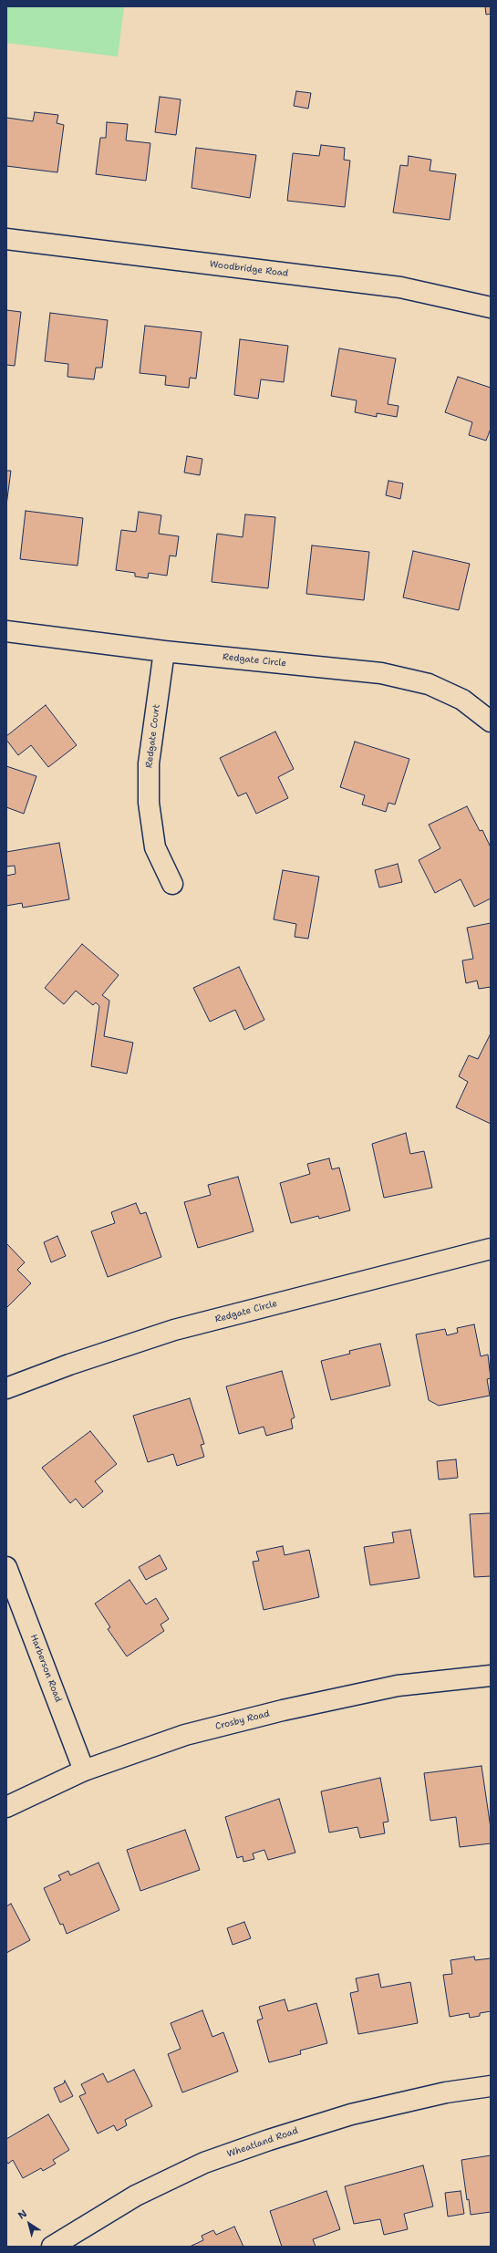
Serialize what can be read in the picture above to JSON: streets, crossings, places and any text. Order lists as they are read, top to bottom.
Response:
{
  "streets": {
    "street": [
      "Woodbridge Road",
      "Redgate Circle",
      "Redgate Court",
      "Harberson Road",
      "Crosby Road",
      "Wheatland Road"
    ]
  },
  "crossings": [
    ["Redgate Circle", "Redgate Court"],
    ["Harberson Road", "Crosby Road"]
  ],
  "north": "top left"
}
